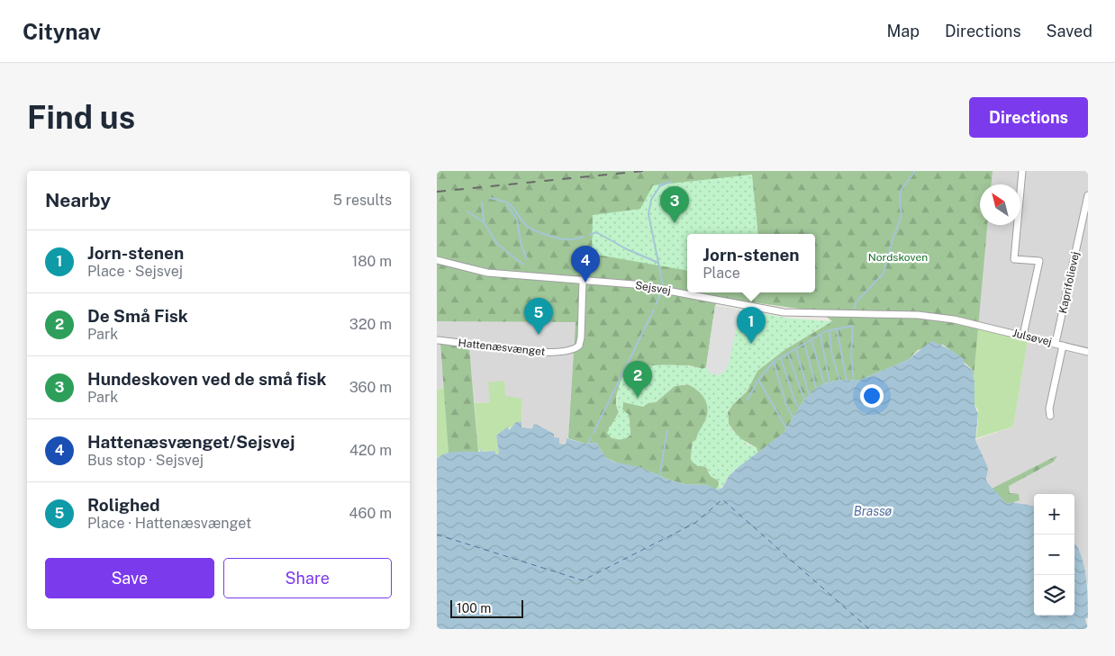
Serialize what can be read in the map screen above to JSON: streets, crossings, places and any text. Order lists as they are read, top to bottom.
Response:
{
  "streets": {
    "street": [
      "Kaprifolievej",
      "Sejsvej",
      "Julsøvej",
      "Hattenæsvænget"
    ]
  },
  "crossings": [
    ["Kaprifolievej", "Julsøvej"],
    ["Sejsvej", "Julsøvej"],
    ["Sejsvej", "Hattenæsvænget"]
  ],
  "water": ["Brassø"],
  "parks": ["Nordskoven"],
  "scale_bar": "100 m",
  "north": "top left",
  "page": {
    "header": "Citynav",
    "nav": ["Map", "Directions", "Saved"],
    "buttons": [
      "Directions",
      ["Save", "Share"]
    ],
    "title": "Find us",
    "heading": ["Nearby", "5 results"],
    "pins": [
      "3",
      "4",
      "5",
      "1",
      "2"
    ],
    "list": [
      {
        "mark": "1",
        "name": "Jorn-stenen",
        "note": "Place · Sejsvej",
        "value": "180 m"
      },
      {
        "mark": "2",
        "name": "De Små Fisk",
        "note": "Park",
        "value": "320 m"
      },
      {
        "mark": "3",
        "name": "Hundeskoven ved de små fisk",
        "note": "Park",
        "value": "360 m"
      },
      {
        "mark": "4",
        "name": "Hattenæsvænget/Sejsvej",
        "note": "Bus stop · Sejsvej",
        "value": "420 m"
      },
      {
        "mark": "5",
        "name": "Rolighed",
        "note": "Place · Hattenæsvænget",
        "value": "460 m"
      }
    ],
    "popup": ["Jorn-stenen", "Place"],
    "map_buttons": ["+", "−"],
    "scale": "100 m"
  }
}
